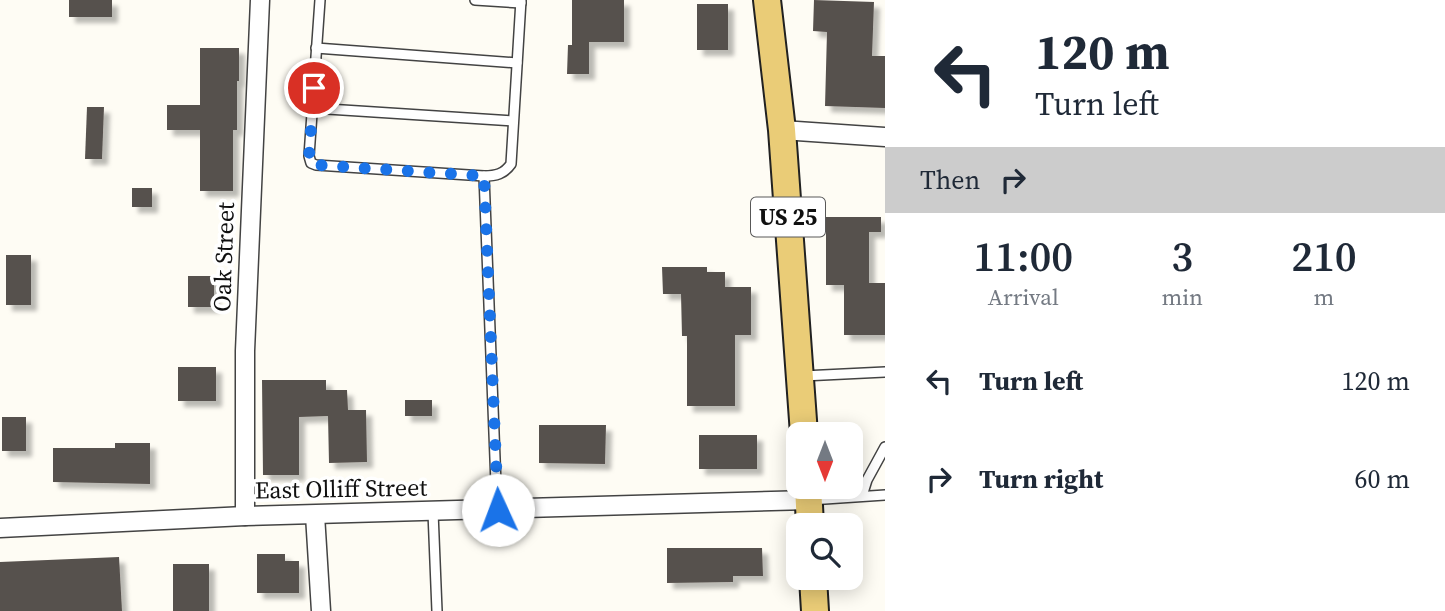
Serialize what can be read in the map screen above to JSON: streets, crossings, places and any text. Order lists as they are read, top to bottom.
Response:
{
  "streets": {
    "main road": ["US 25"],
    "street": ["Oak Street", "East Olliff Street"]
  },
  "crossings": [
    ["Oak Street", "East Olliff Street"]
  ],
  "north": "bottom",
  "page": {
    "turn": ["120 m", "Turn left"],
    "then": "Then",
    "eta": [
      "11:00",
      "Arrival",
      "3",
      "min",
      "210",
      "m"
    ],
    "list": [
      {
        "name": "Turn left",
        "value": "120 m"
      },
      {
        "name": "Turn right",
        "value": "60 m"
      }
    ]
  }
}
